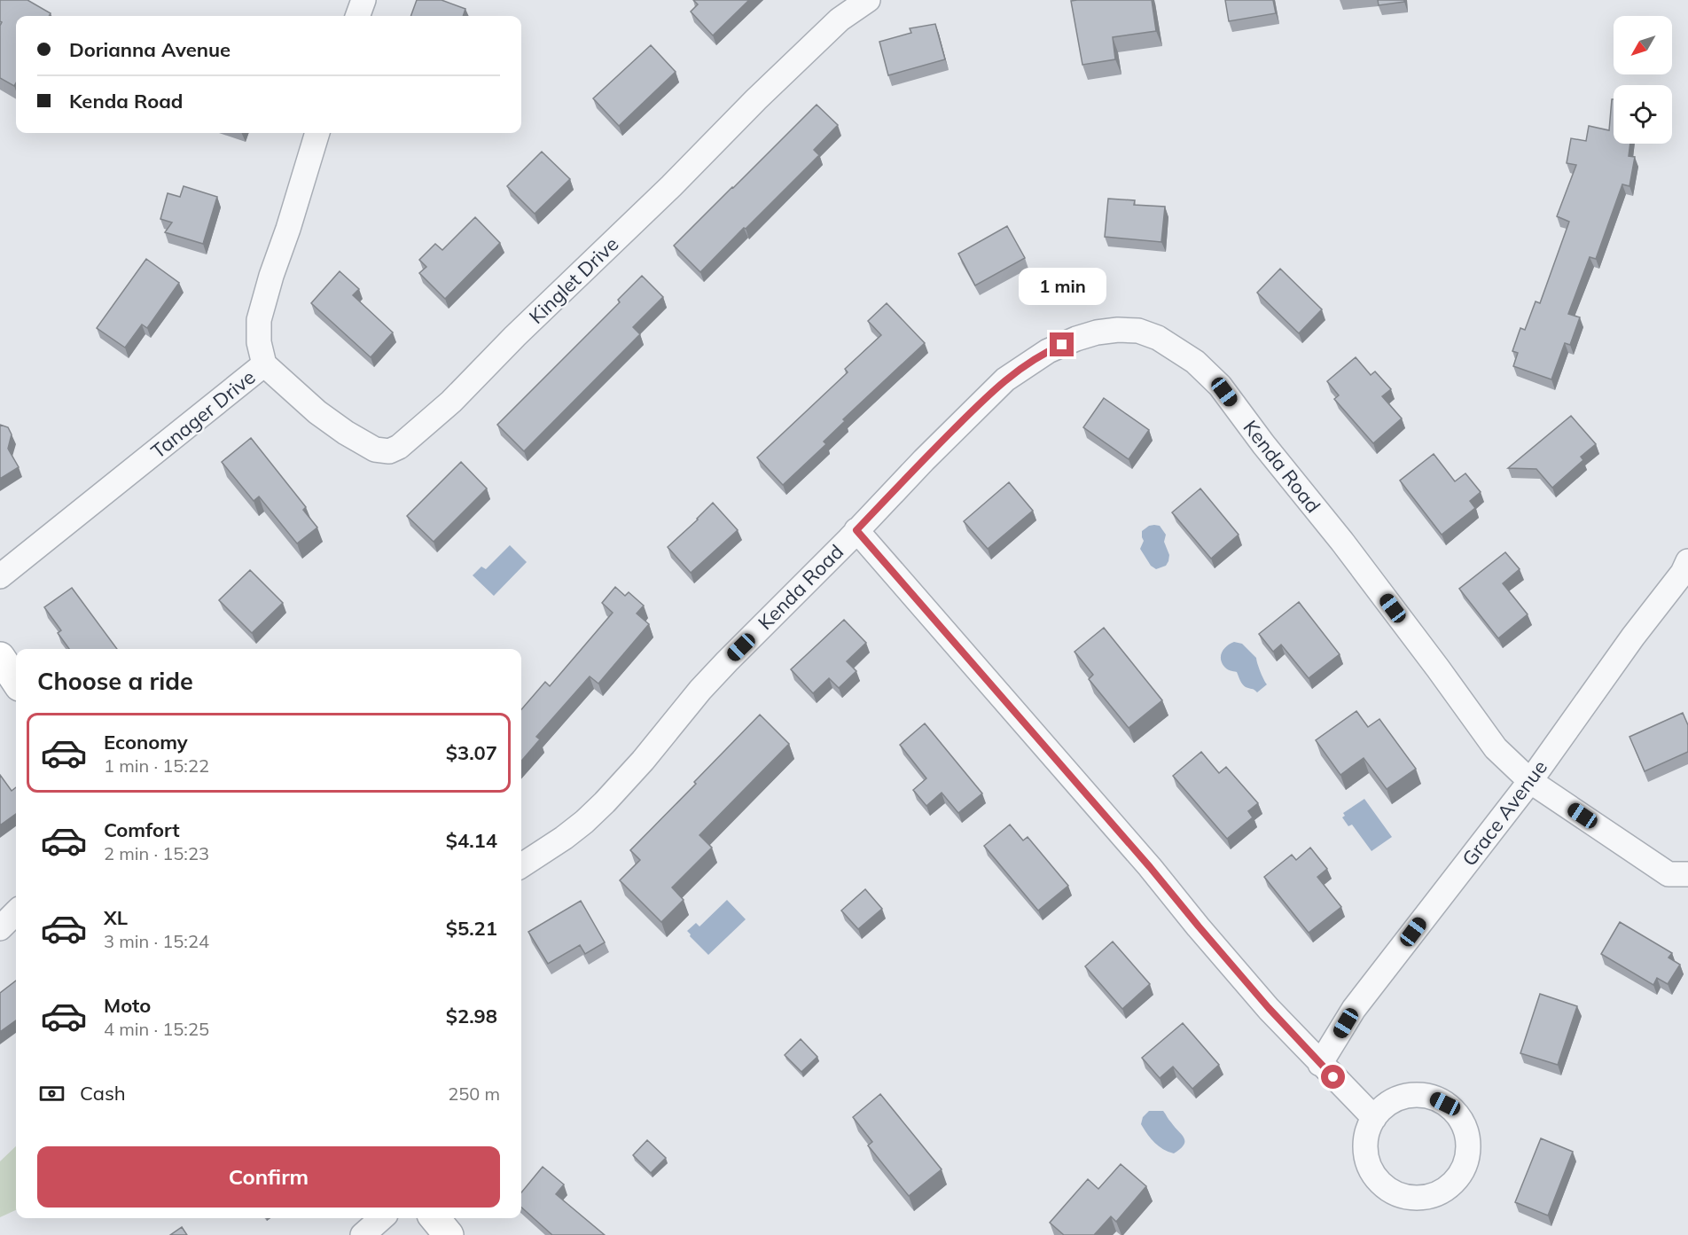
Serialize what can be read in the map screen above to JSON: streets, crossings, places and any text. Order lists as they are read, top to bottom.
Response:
{
  "streets": {
    "street": [
      "Kinglet Drive",
      "Tanager Drive",
      "Kenda Road",
      "Grace Avenue"
    ]
  },
  "crossings": [
    ["Kinglet Drive", "Tanager Drive"],
    ["Kenda Road", "Grace Avenue"]
  ],
  "north": "bottom left",
  "page": {
    "banner": ["Dorianna Avenue", "Kenda Road"],
    "bubble": "1 min",
    "heading": "Choose a ride",
    "list": [
      {
        "name": "Economy",
        "note": "1 min · 15:22",
        "value": "$3.07"
      },
      {
        "name": "Comfort",
        "note": "2 min · 15:23",
        "value": "$4.14"
      },
      {
        "name": "XL",
        "note": "3 min · 15:24",
        "value": "$5.21"
      },
      {
        "name": "Moto",
        "note": "4 min · 15:25",
        "value": "$2.98"
      }
    ],
    "pay": ["Cash", "250 m"],
    "buttons": "Confirm"
  }
}
